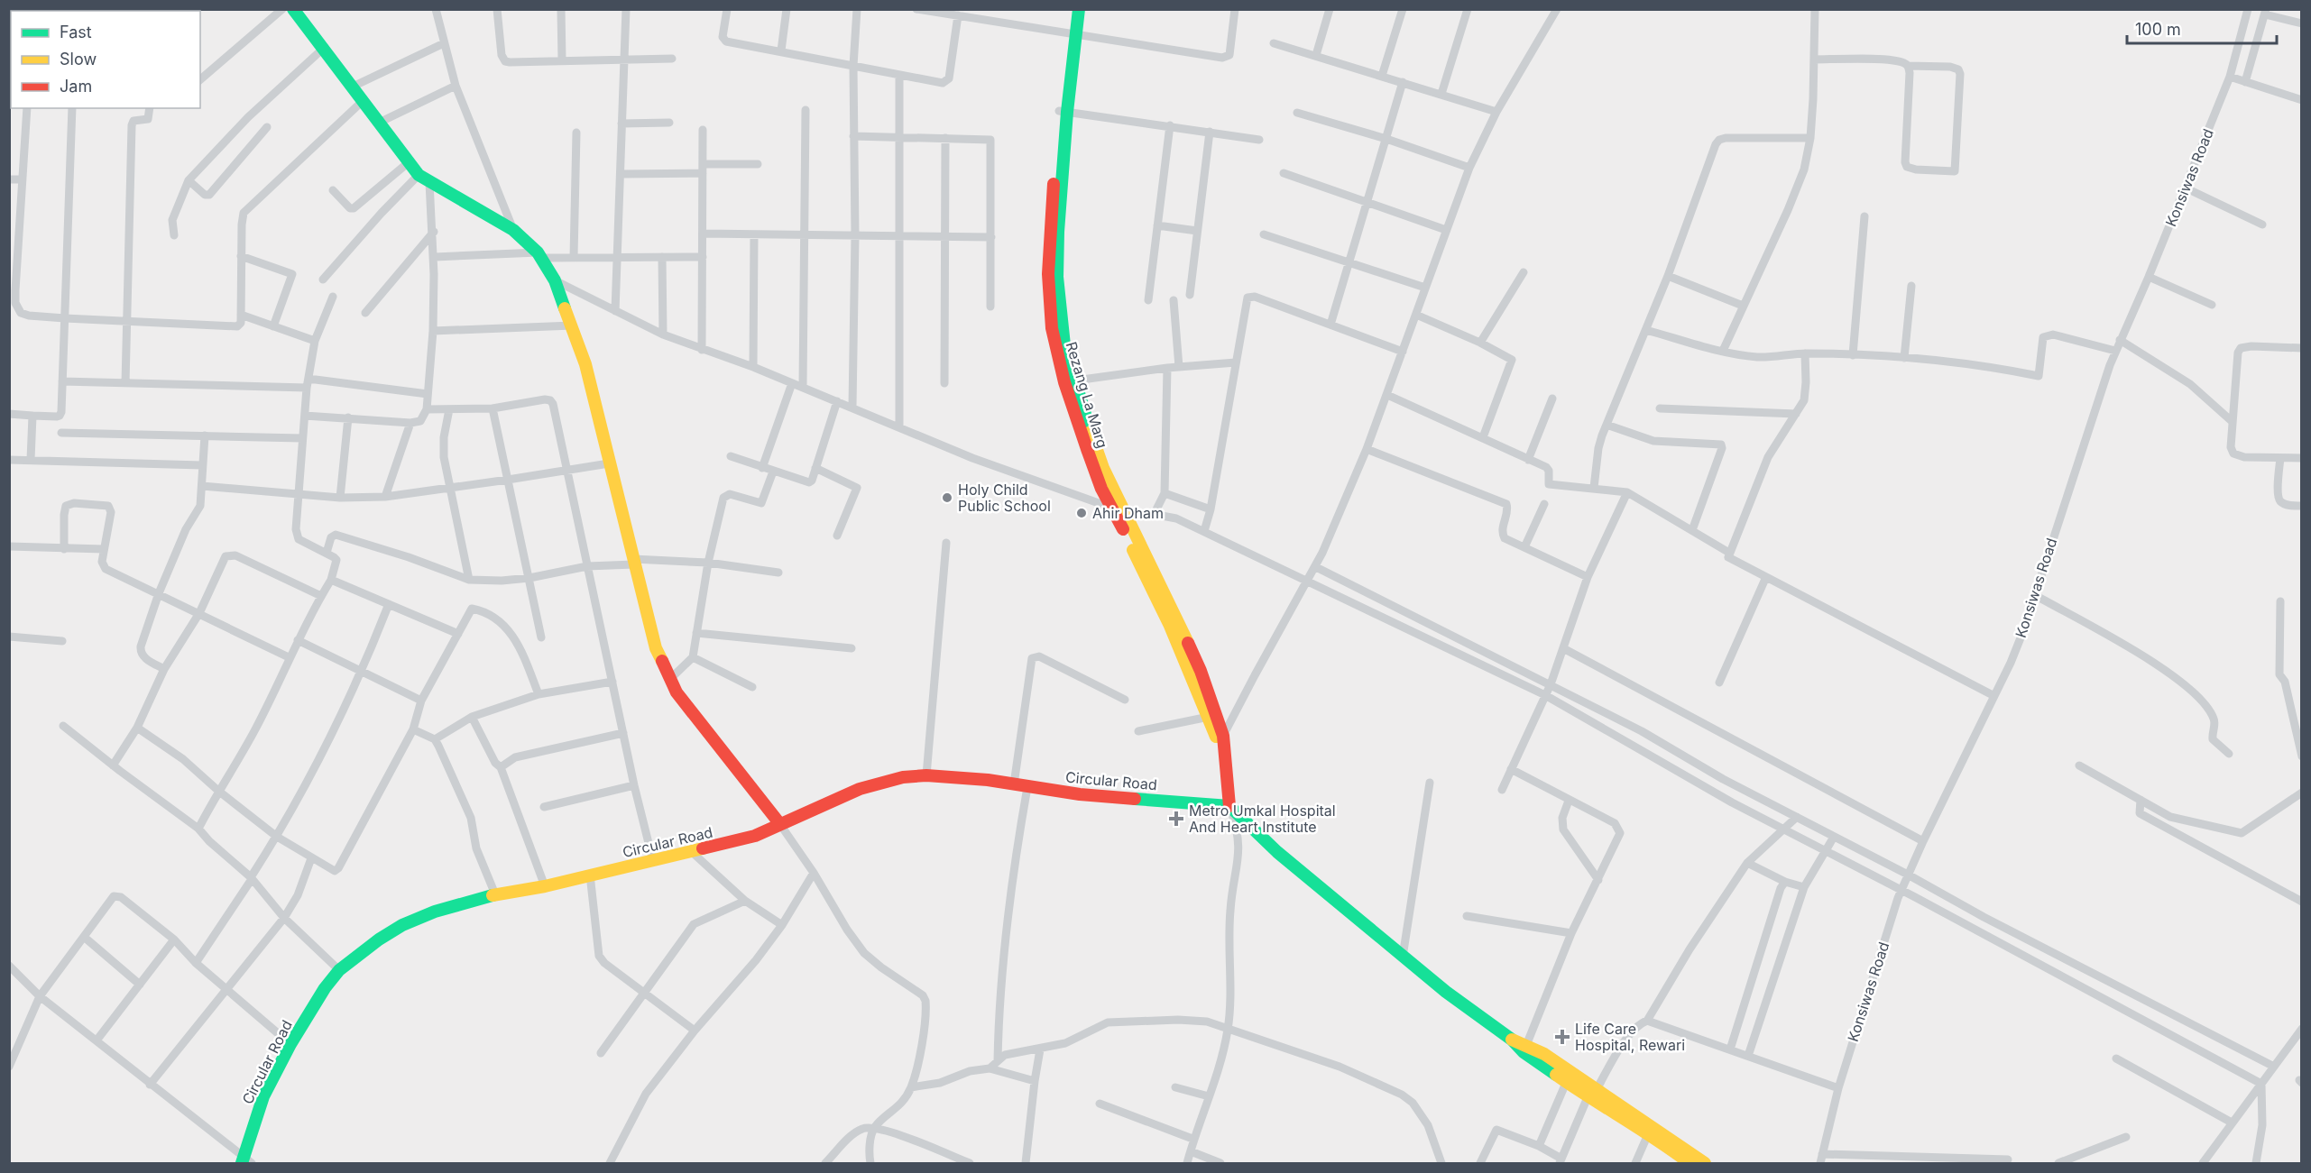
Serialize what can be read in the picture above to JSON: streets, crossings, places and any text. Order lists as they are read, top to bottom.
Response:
{
  "streets": {
    "main road": ["Rezang La Marg", "Circular Road"],
    "street": ["Konsiwas Road"]
  },
  "crossings": [
    ["Rezang La Marg", "Circular Road"]
  ],
  "places": {
    "other": ["Holy Child Public School", "Ahir Dham"],
    "health": ["Metro Umkal Hospital And Heart Institute", "Life Care Hospital, Rewari"]
  },
  "legend": ["Fast", "Slow", "Jam"],
  "scale_bar": "100 m"
}
